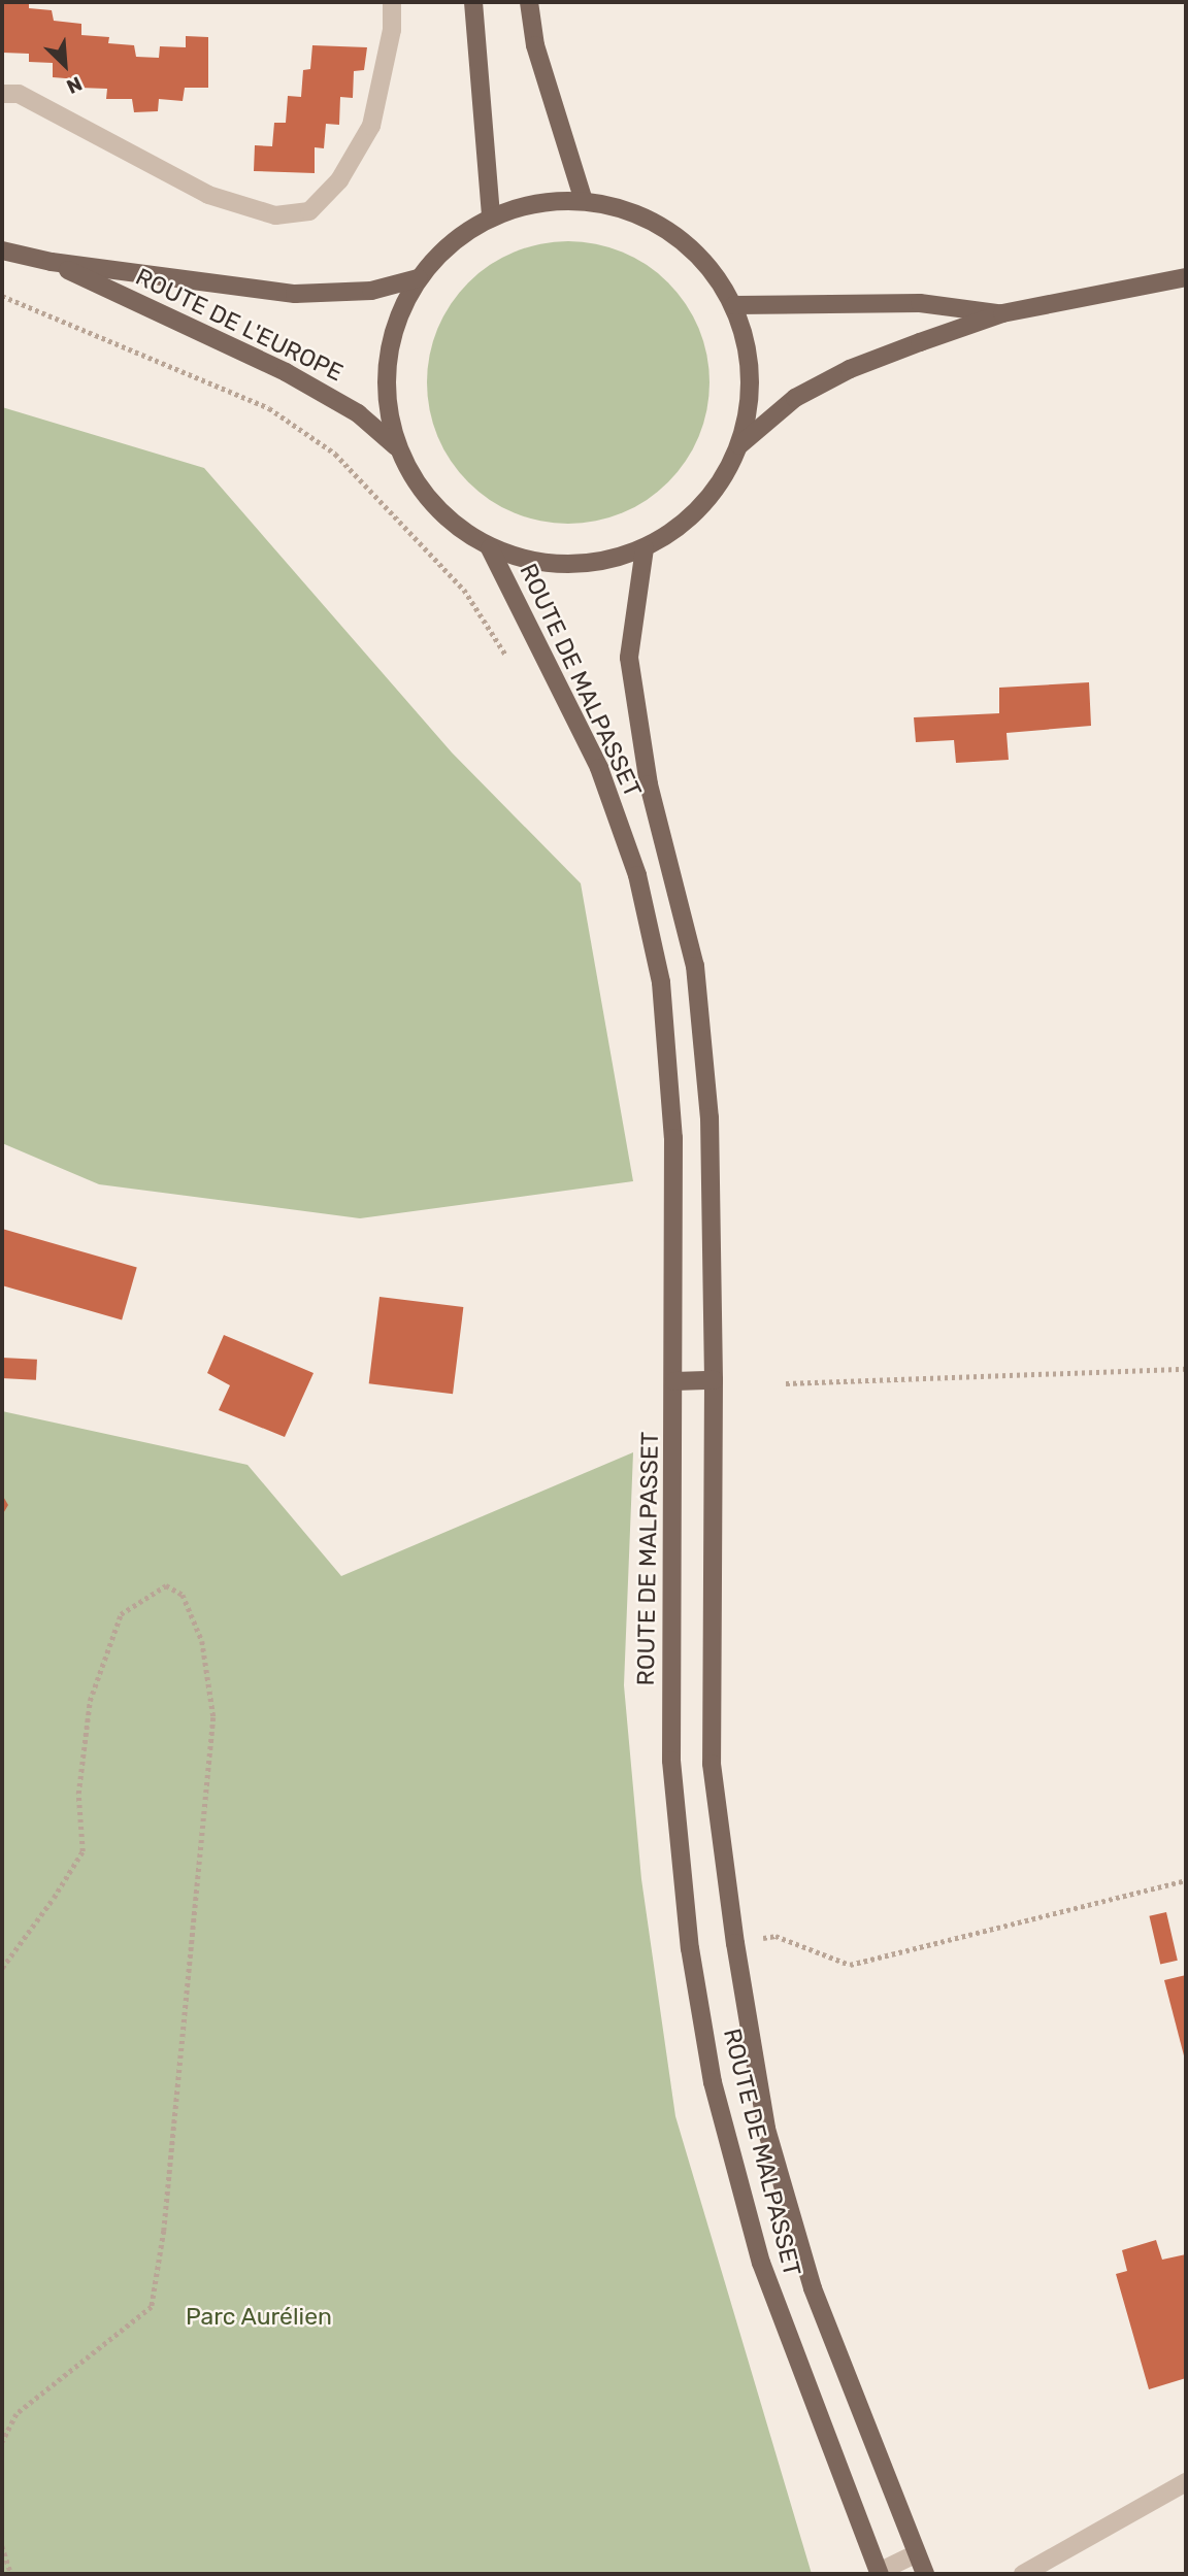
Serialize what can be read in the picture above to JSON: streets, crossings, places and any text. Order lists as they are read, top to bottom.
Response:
{
  "streets": {
    "main road": ["ROUTE DE L'EUROPE", "ROUTE DE MALPASSET"]
  },
  "parks": ["Parc Aurélien"],
  "north": "bottom right"
}
